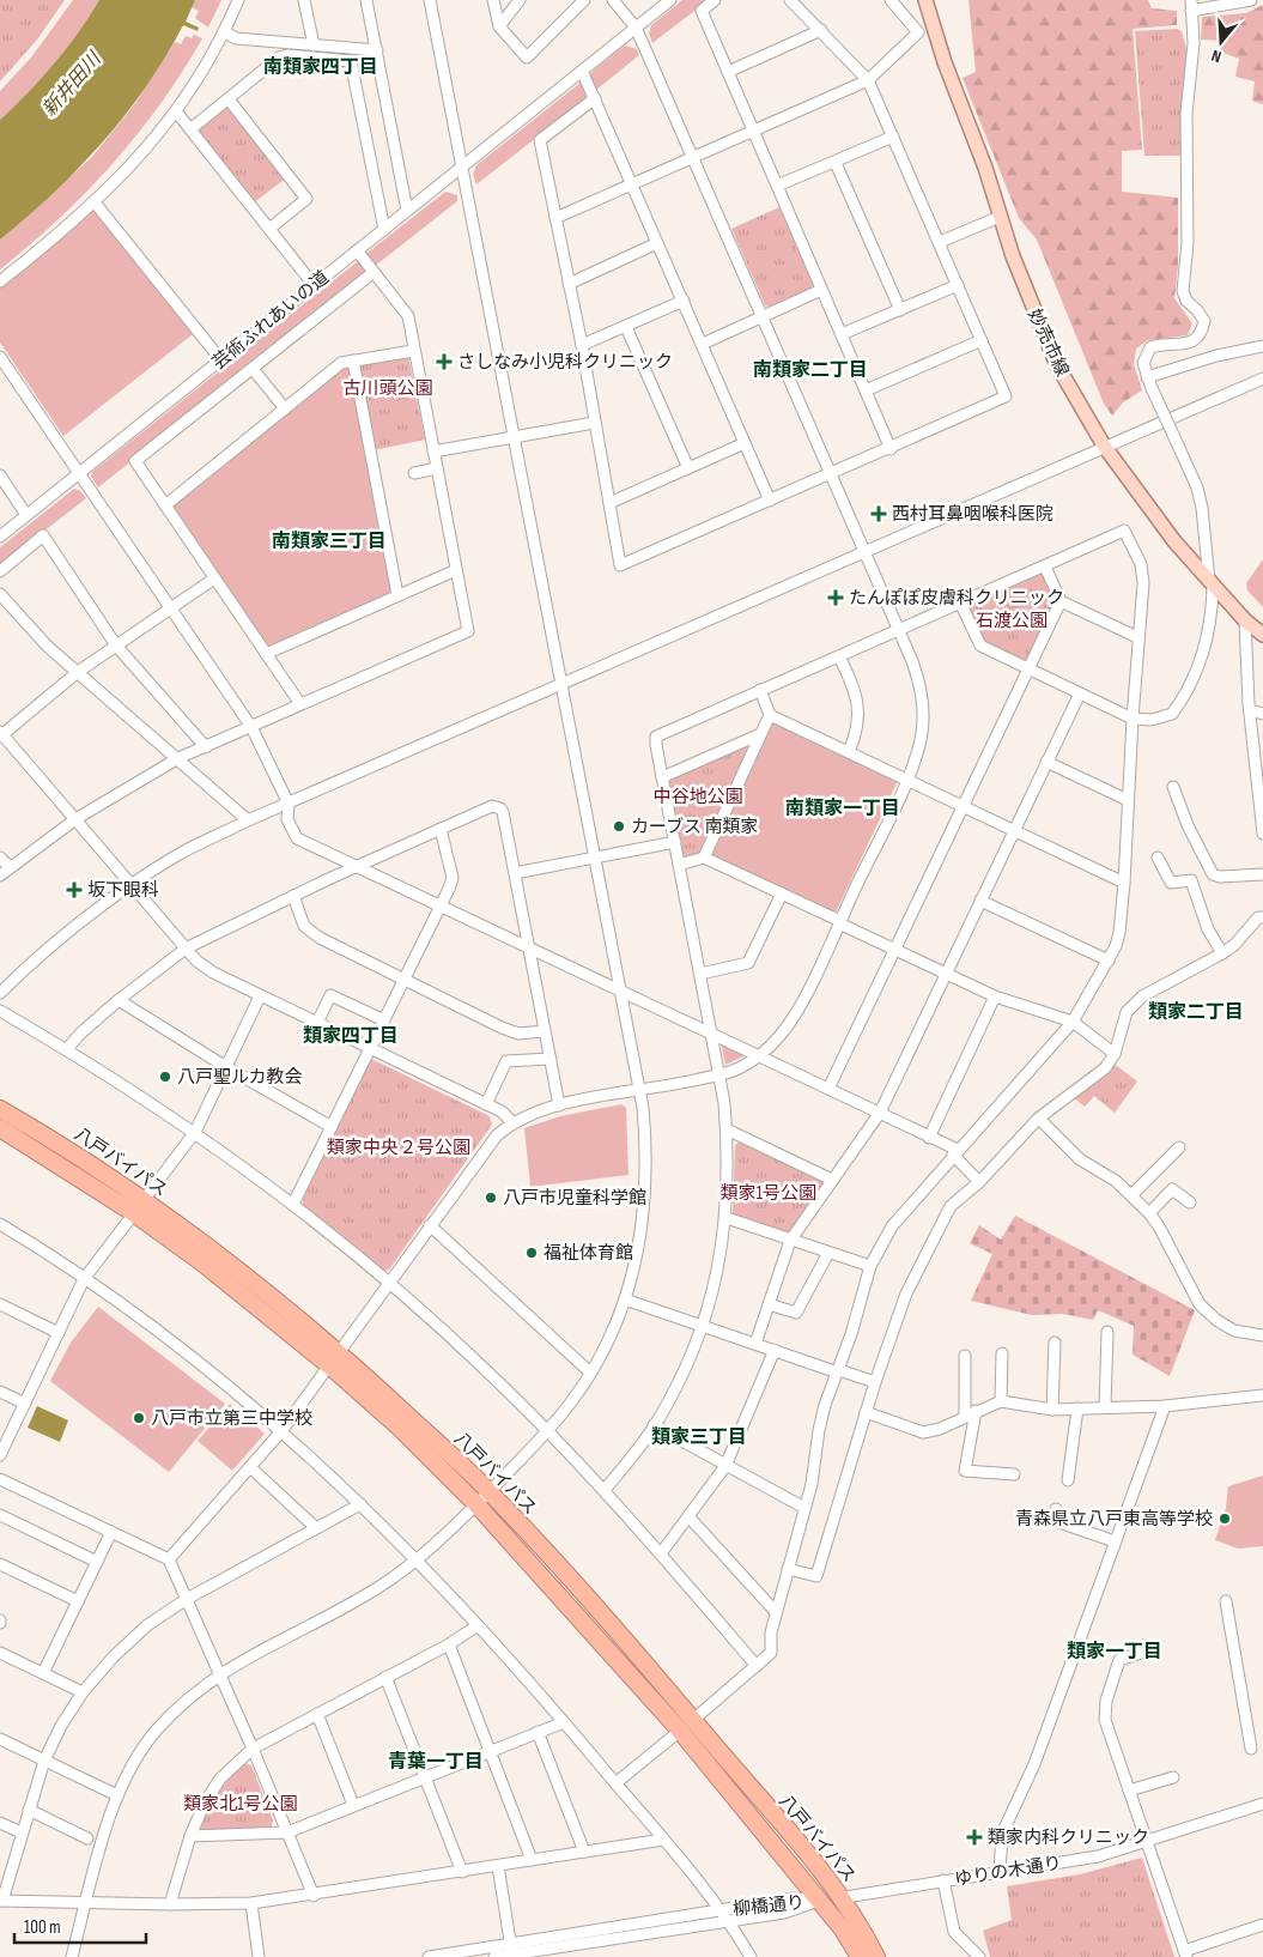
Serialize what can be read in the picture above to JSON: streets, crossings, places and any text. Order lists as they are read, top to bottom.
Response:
{
  "streets": {
    "highway": ["八戸バイパス"],
    "main road": ["妙売市線"],
    "street": ["芸術ふれあいの道", "ゆりの木通り", "柳橋通り"]
  },
  "crossings": [
    ["八戸バイパス", "ゆりの木通り"],
    ["八戸バイパス", "柳橋通り"],
    ["ゆりの木通り", "柳橋通り"]
  ],
  "districts": [
    "南類家四丁目",
    "南類家二丁目",
    "南類家三丁目",
    "南類家一丁目",
    "類家二丁目",
    "類家四丁目",
    "類家三丁目",
    "類家一丁目",
    "青葉一丁目"
  ],
  "water": ["新井田川"],
  "parks": [
    "古川頭公園",
    "石渡公園",
    "中谷地公園",
    "類家中央２号公園",
    "類家1号公園",
    "類家北1号公園"
  ],
  "places": {
    "health": [
      "さしなみ小児科クリニック",
      "西村耳鼻咽喉科医院",
      "たんぽぽ皮膚科クリニック",
      "坂下眼科",
      "類家内科クリニック"
    ],
    "other": [
      "カーブス 南類家",
      "八戸聖ルカ教会",
      "八戸市児童科学館",
      "福祉体育館",
      "八戸市立第三中学校",
      "青森県立八戸東高等学校"
    ]
  },
  "scale_bar": "100 m",
  "north": "bottom"
}
